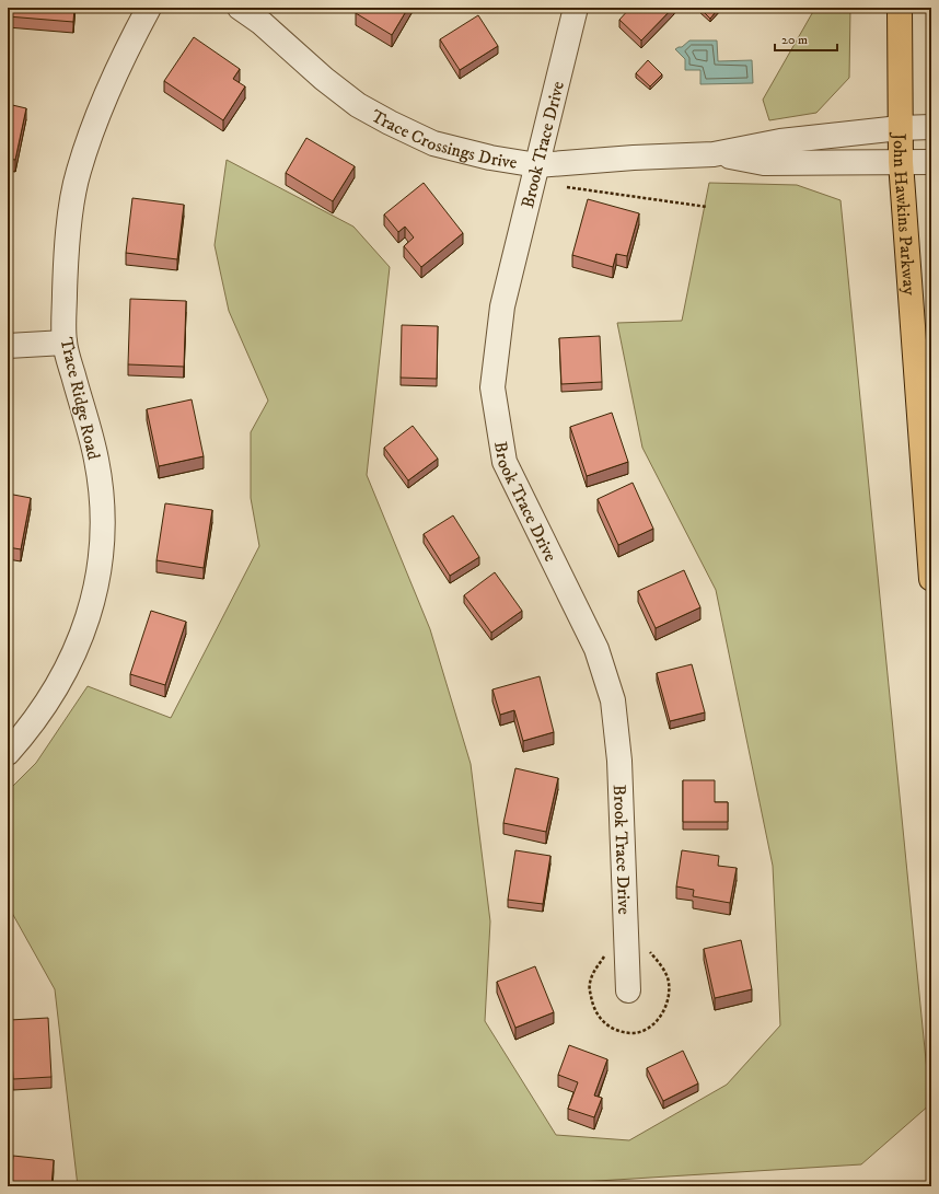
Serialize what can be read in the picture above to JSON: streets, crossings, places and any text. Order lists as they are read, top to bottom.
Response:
{
  "streets": {
    "main road": ["John Hawkins Parkway"],
    "street": ["Trace Crossings Drive", "Brook Trace Drive", "Trace Ridge Road"]
  },
  "crossings": [
    ["Trace Crossings Drive", "Brook Trace Drive"],
    ["Trace Crossings Drive", "John Hawkins Parkway"]
  ],
  "scale_bar": "20 m"
}
